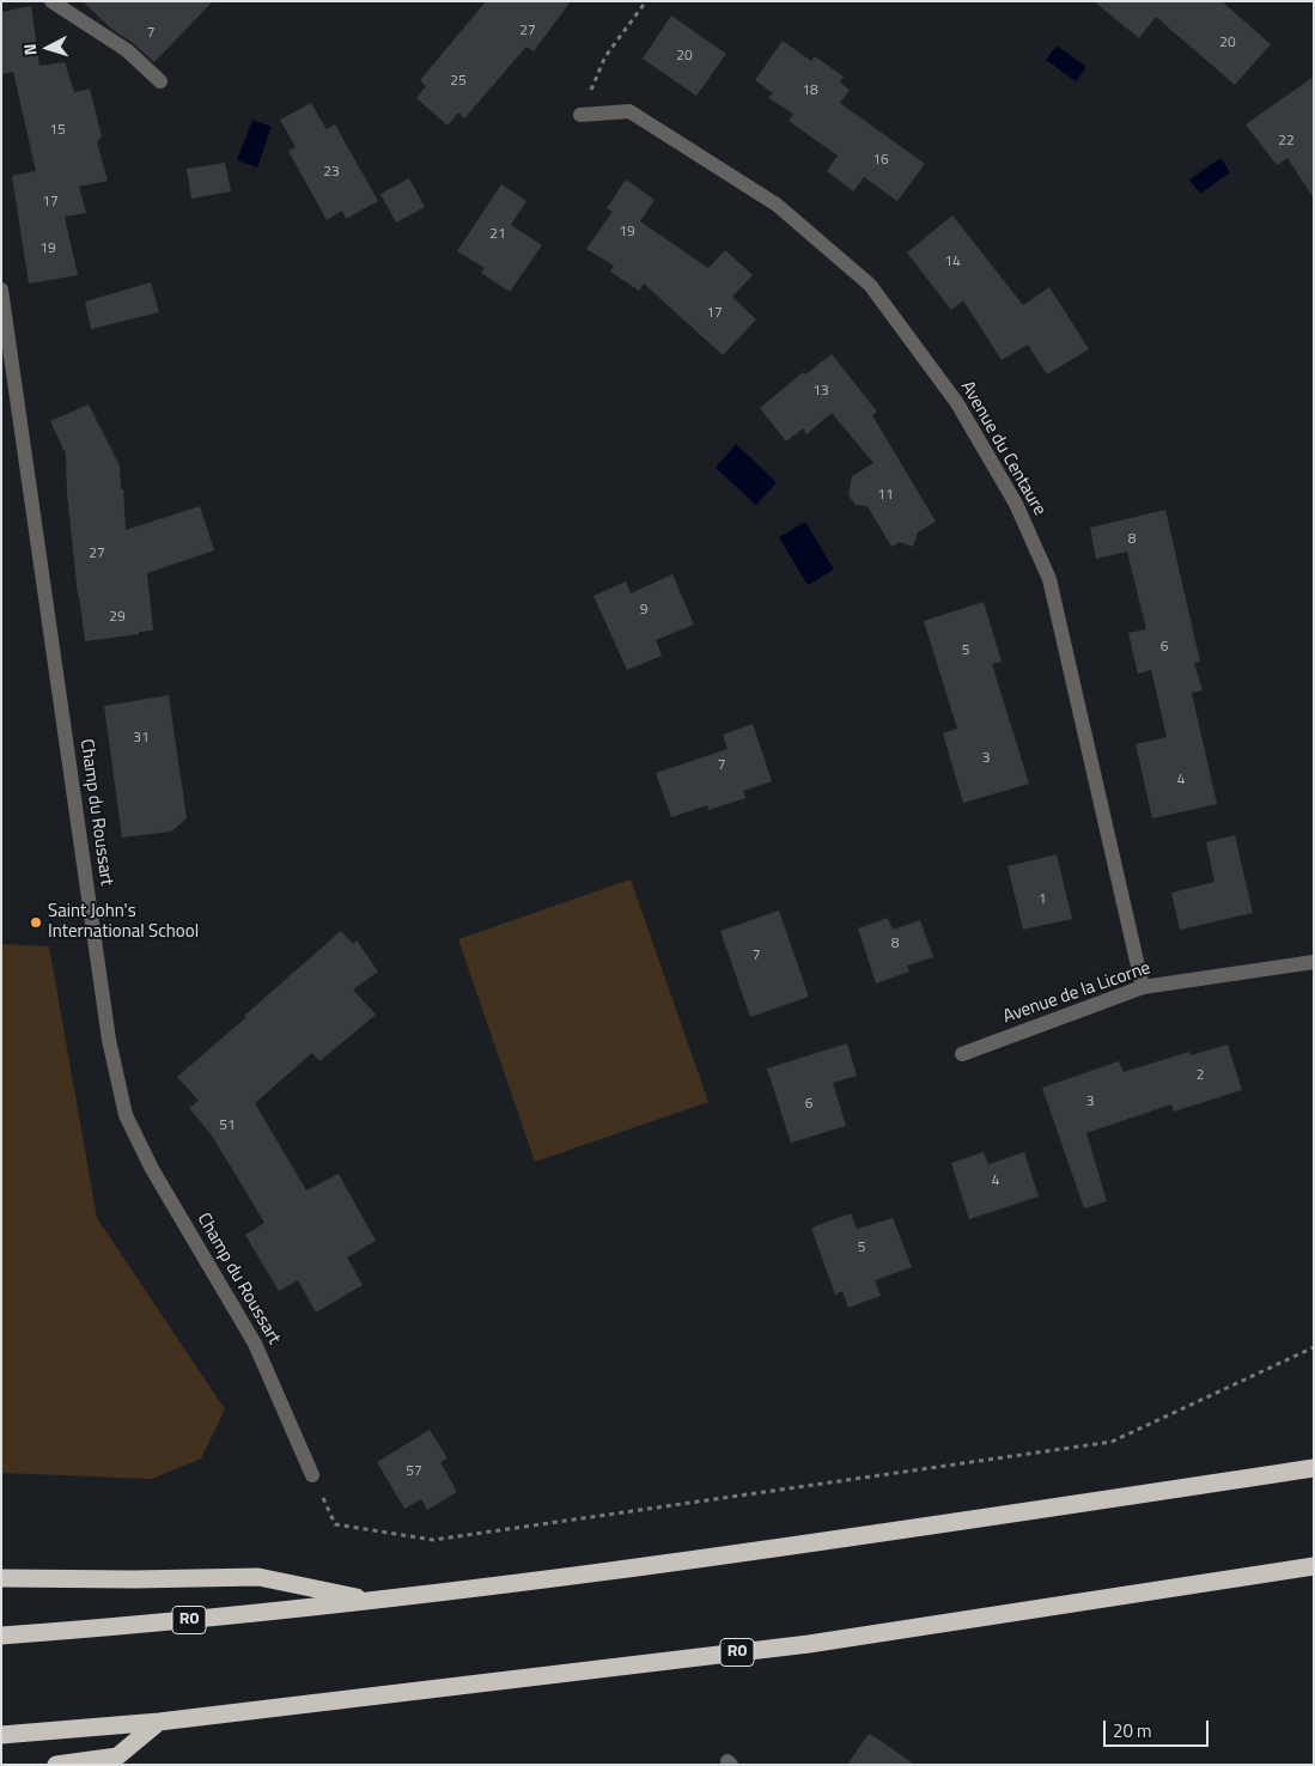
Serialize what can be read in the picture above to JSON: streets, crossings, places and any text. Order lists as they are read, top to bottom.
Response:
{
  "streets": {
    "highway": ["R0"],
    "street": ["Avenue du Centaure", "Champ du Roussart", "Avenue de la Licorne"]
  },
  "crossings": [
    ["Avenue du Centaure", "Avenue de la Licorne"]
  ],
  "places": ["Saint John's International School"],
  "house_numbers": [
    "27",
    "7",
    "20",
    "20",
    "25",
    "18",
    "15",
    "22",
    "16",
    "23",
    "17",
    "19",
    "21",
    "19",
    "14",
    "17",
    "13",
    "11",
    "8",
    "27",
    "9",
    "29",
    "6",
    "5",
    "31",
    "3",
    "7",
    "4",
    "1",
    "8",
    "7",
    "2",
    "3",
    "6",
    "51",
    "4",
    "5",
    "57"
  ],
  "scale_bar": "20 m",
  "north": "left"
}
